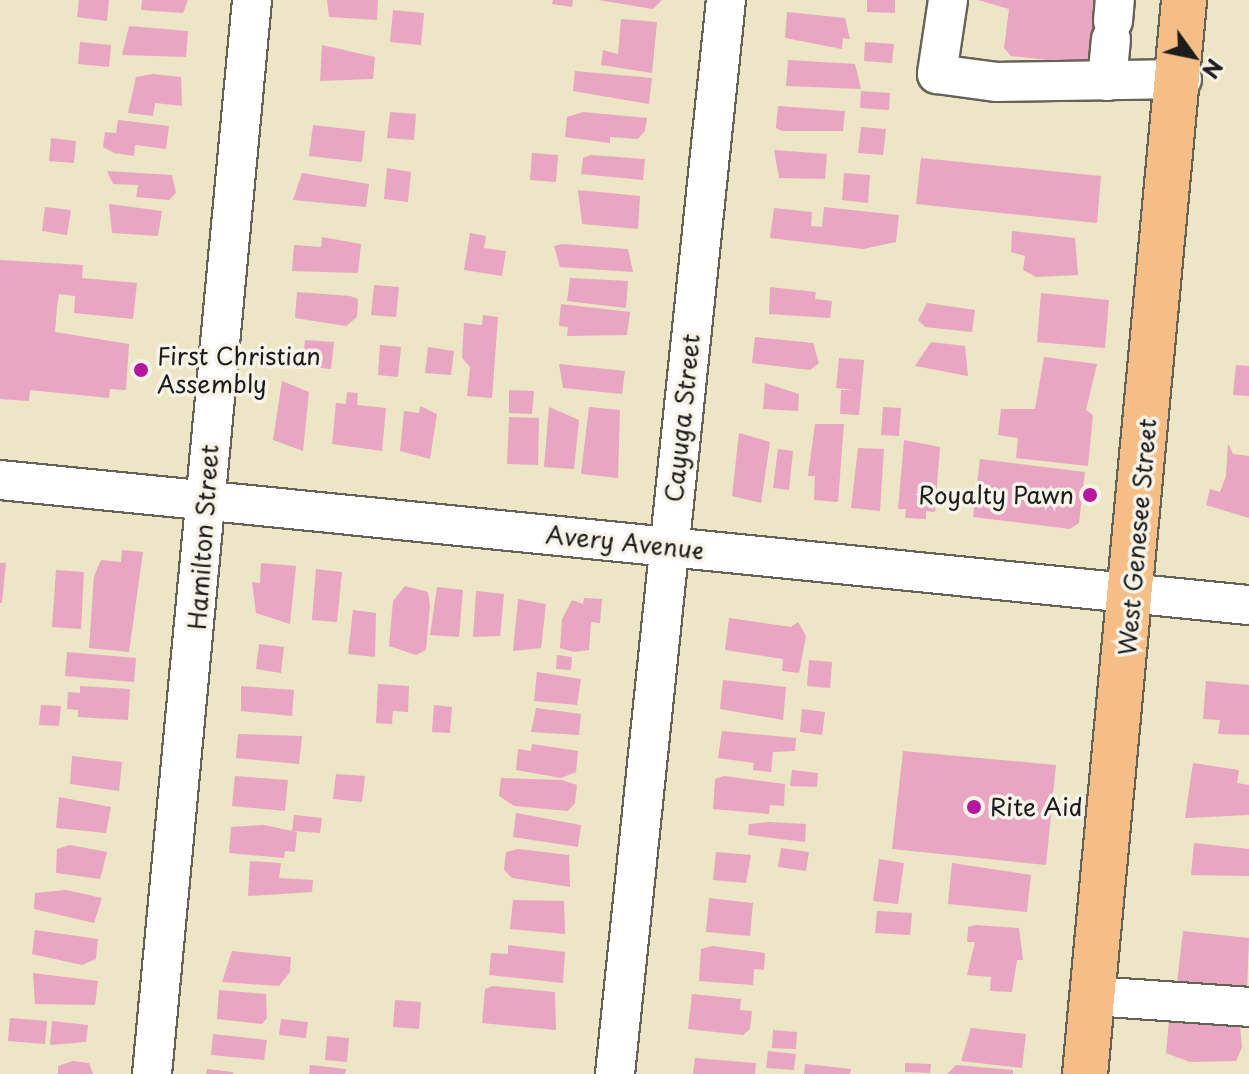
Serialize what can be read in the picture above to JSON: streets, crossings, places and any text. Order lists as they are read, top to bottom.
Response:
{
  "streets": {
    "main road": ["West Genesee Street"],
    "street": ["Cayuga Street", "Hamilton Street", "Avery Avenue"]
  },
  "crossings": [
    ["Cayuga Street", "Avery Avenue"],
    ["Hamilton Street", "Avery Avenue"],
    ["West Genesee Street", "Avery Avenue"]
  ],
  "places": ["First Christian Assembly", "Royalty Pawn", "Rite Aid"],
  "north": "bottom right"
}
